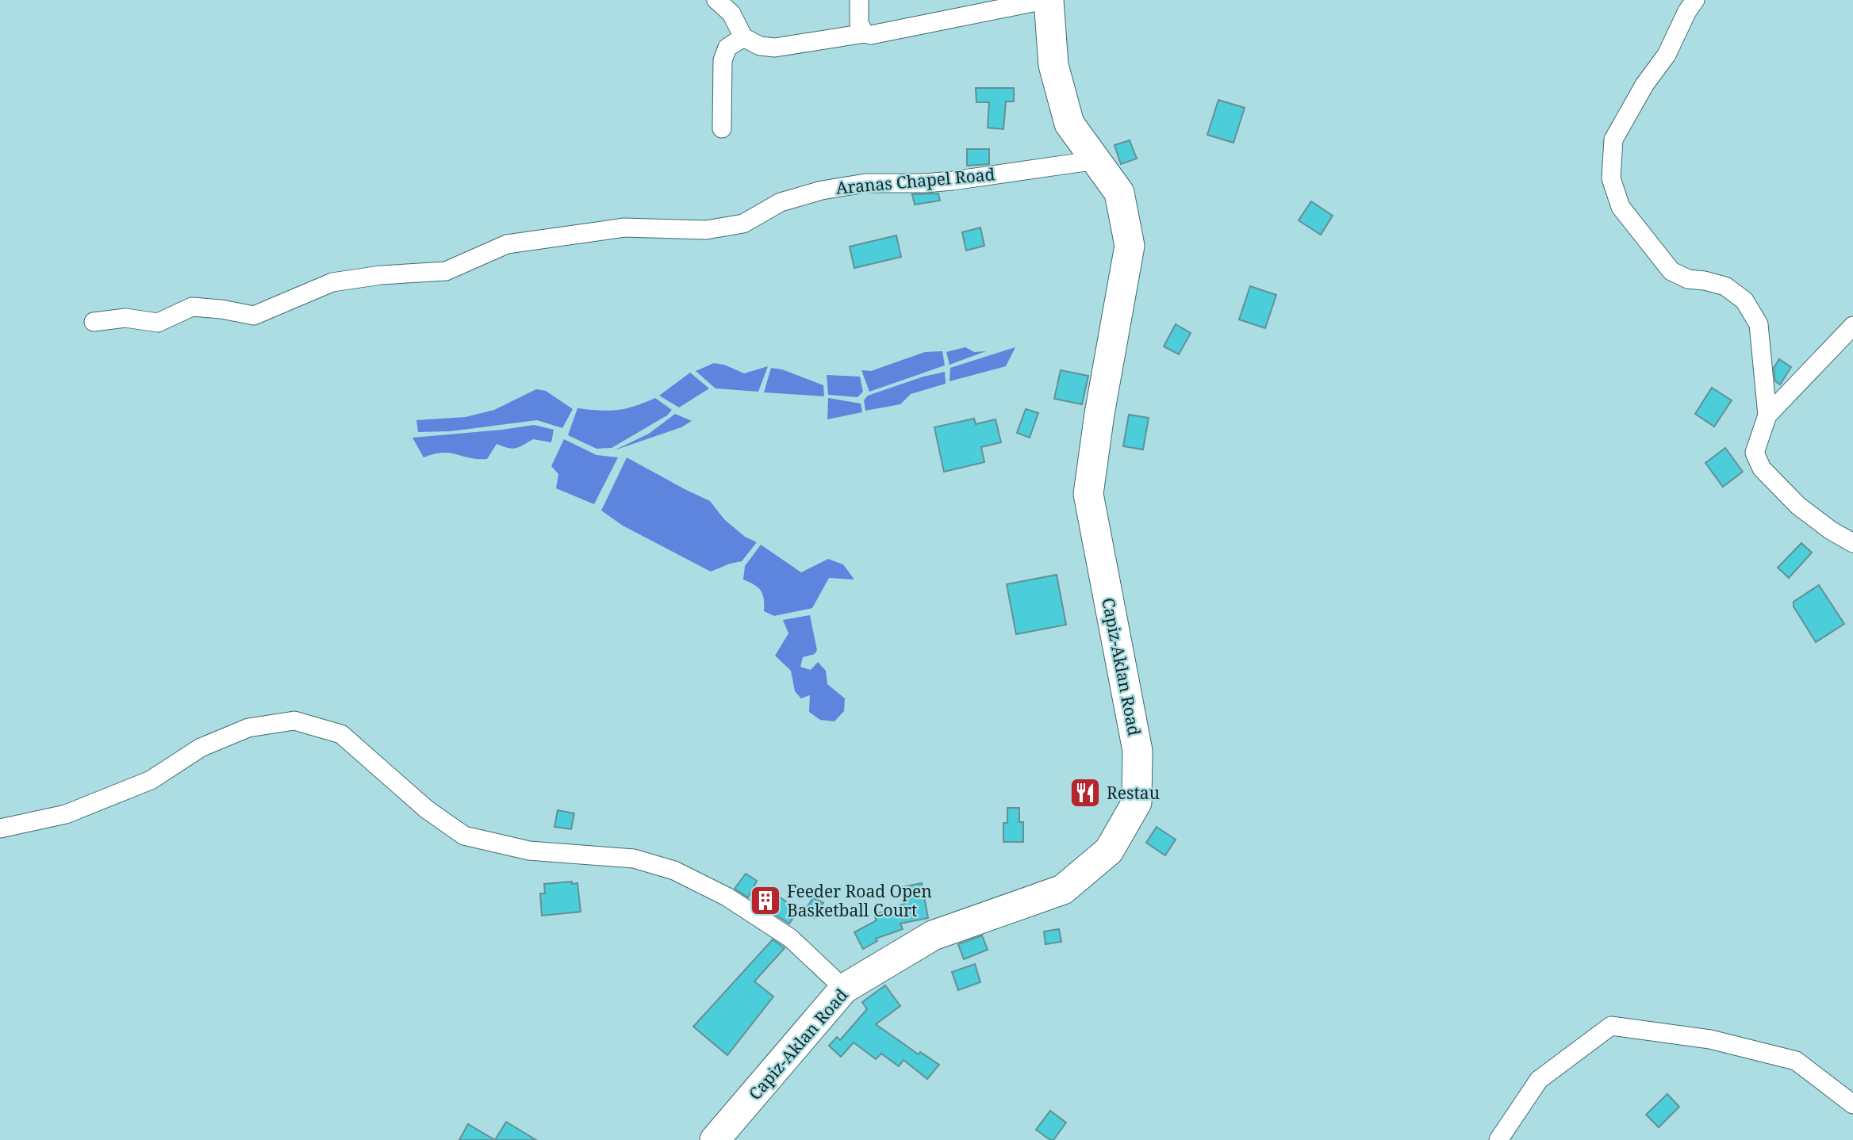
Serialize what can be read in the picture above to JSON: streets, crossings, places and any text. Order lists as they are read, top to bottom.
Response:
{
  "streets": {
    "main road": ["Capiz-Aklan Road"],
    "street": ["Aranas Chapel Road"]
  },
  "crossings": [
    ["Aranas Chapel Road", "Capiz-Aklan Road"]
  ],
  "places": {
    "restaurant": ["Restau"],
    "building": ["Feeder Road Open Basketball Court"]
  }
}
